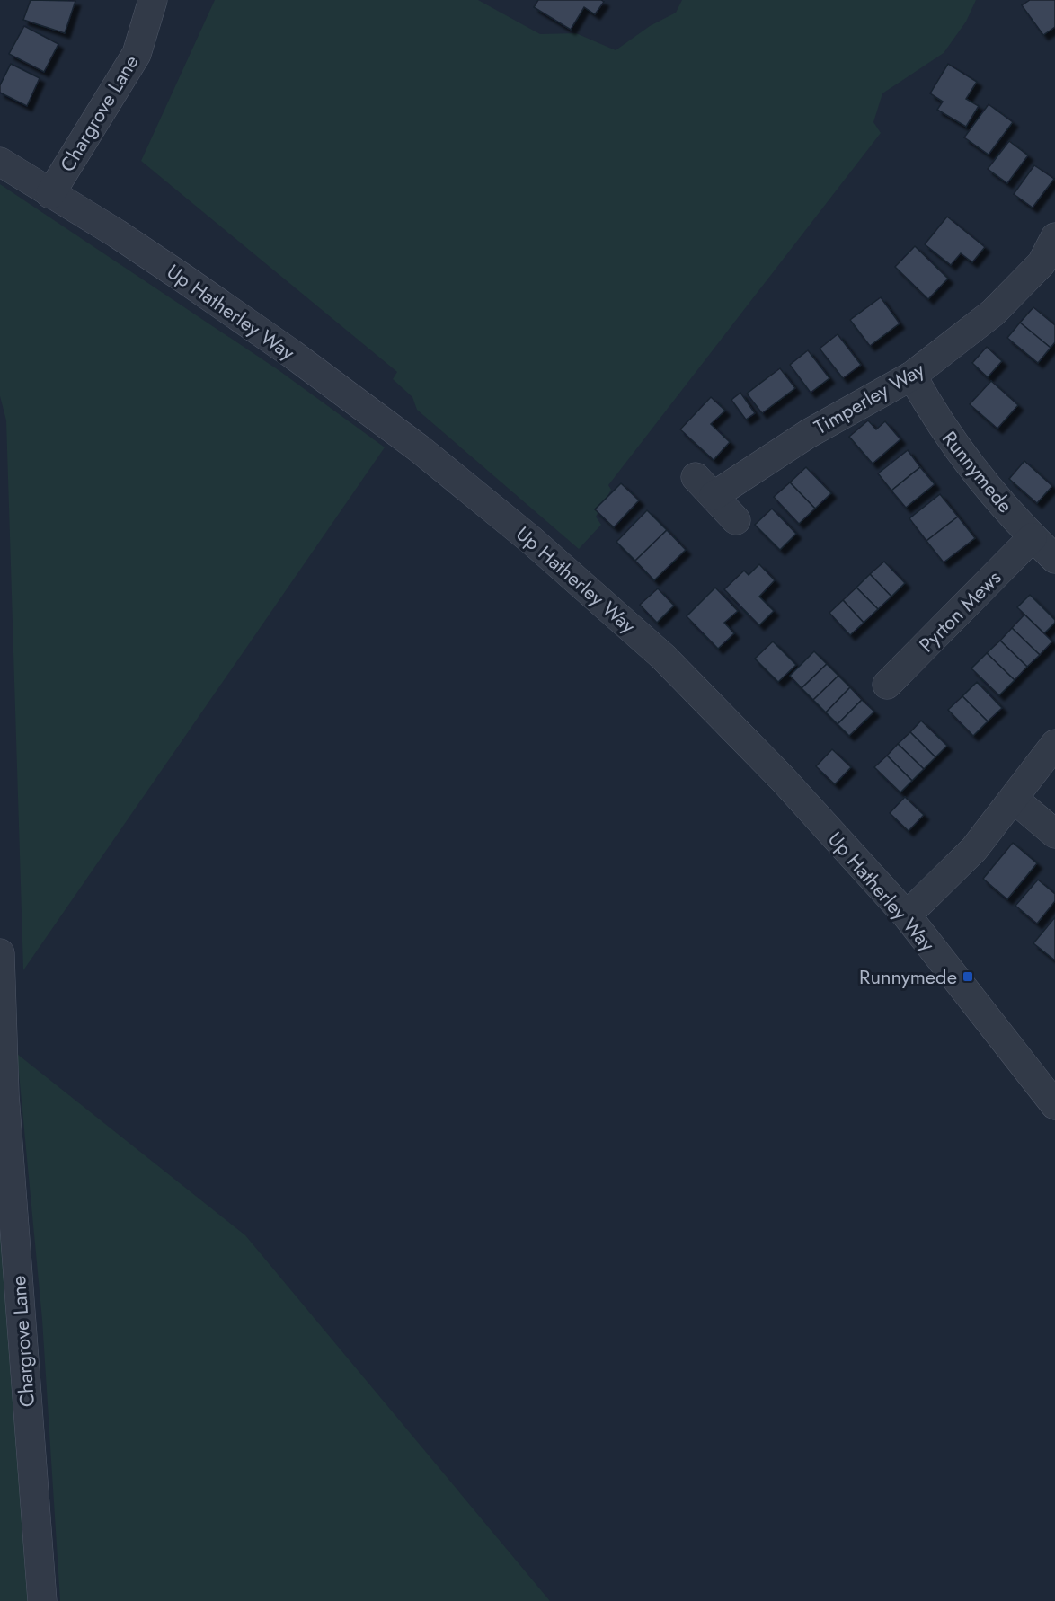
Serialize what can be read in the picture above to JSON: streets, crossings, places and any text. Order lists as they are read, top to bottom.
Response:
{
  "streets": {
    "street": [
      "Chargrove Lane",
      "Up Hatherley Way",
      "Timperley Way",
      "Runnymede",
      "Pyrton Mews"
    ]
  },
  "crossings": [
    ["Chargrove Lane", "Up Hatherley Way"],
    ["Timperley Way", "Runnymede"],
    ["Runnymede", "Pyrton Mews"]
  ],
  "places": {
    "transit": ["Runnymede"]
  }
}
